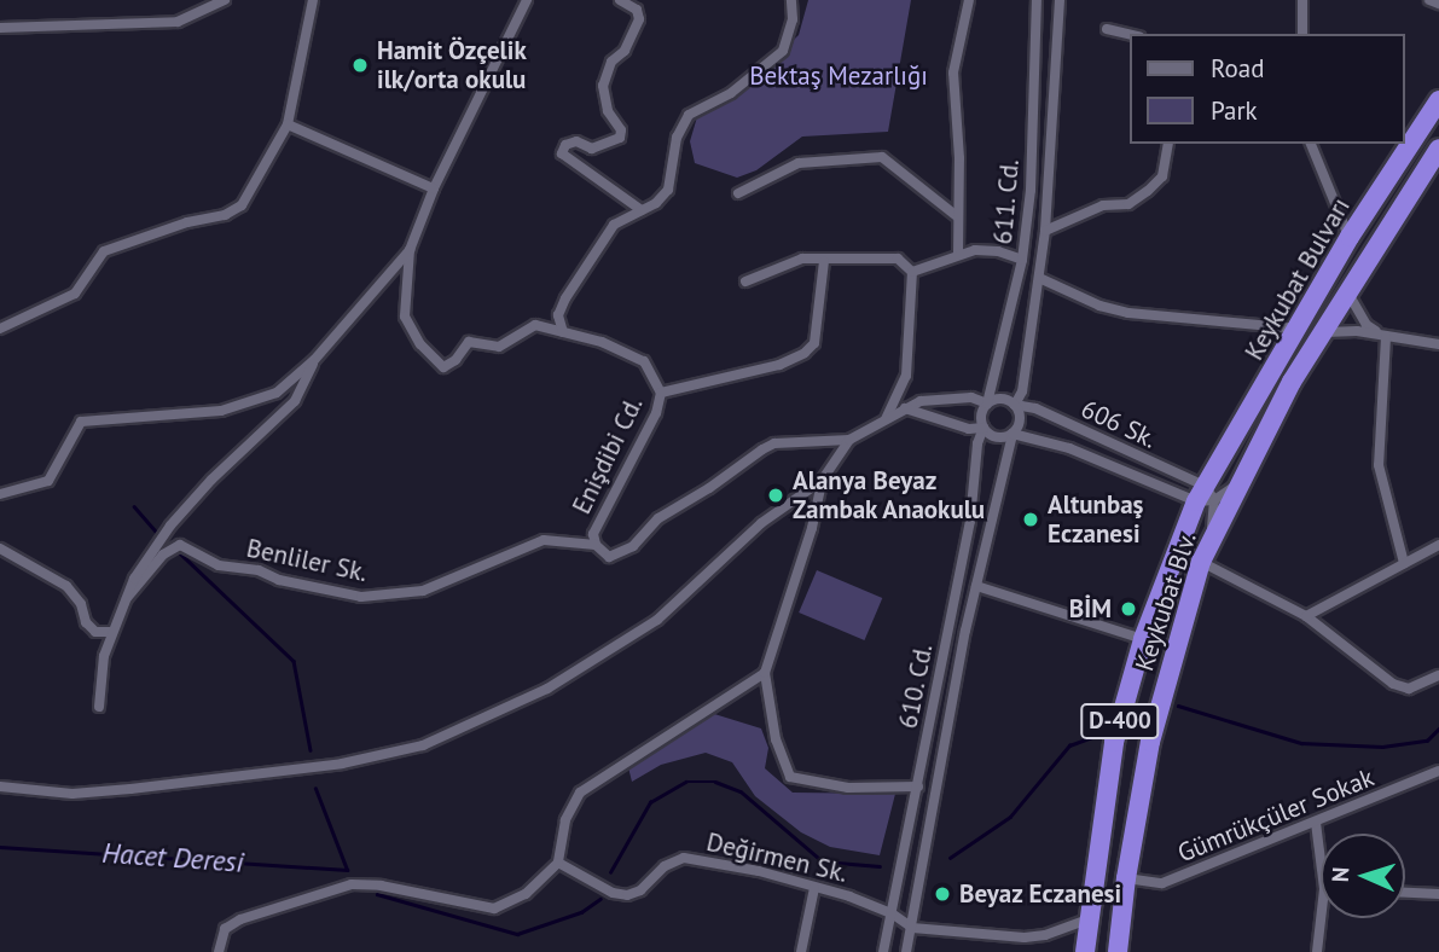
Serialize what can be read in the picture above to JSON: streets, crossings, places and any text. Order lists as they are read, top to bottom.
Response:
{
  "streets": {
    "highway": ["Keykubat Bulvarı", "Keykubat Blv.", "D-400"],
    "street": [
      "611. Cd.",
      "606 Sk.",
      "Enişdibi Cd.",
      "Benliler Sk.",
      "610. Cd.",
      "Gümrükçüler Sokak",
      "Değirmen Sk."
    ]
  },
  "crossings": [
    ["611. Cd.", "606 Sk."],
    ["611. Cd.", "610. Cd."],
    ["Keykubat Bulvarı", "606 Sk."],
    ["Keykubat Bulvarı", "Keykubat Blv."],
    ["606 Sk.", "Keykubat Blv."],
    ["606 Sk.", "610. Cd."],
    ["Enişdibi Cd.", "Benliler Sk."],
    ["Keykubat Blv.", "Gümrükçüler Sokak"],
    ["610. Cd.", "Değirmen Sk."]
  ],
  "water": ["Hacet Deresi"],
  "parks": ["Bektaş Mezarlığı"],
  "places": [
    "Hamit Özçelik ilk/orta okulu",
    "Alanya Beyaz Zambak Anaokulu",
    "Altunbaş Eczanesi",
    "BİM",
    "Beyaz Eczanesi"
  ],
  "legend": ["Road", "Park"],
  "north": "left"
}
